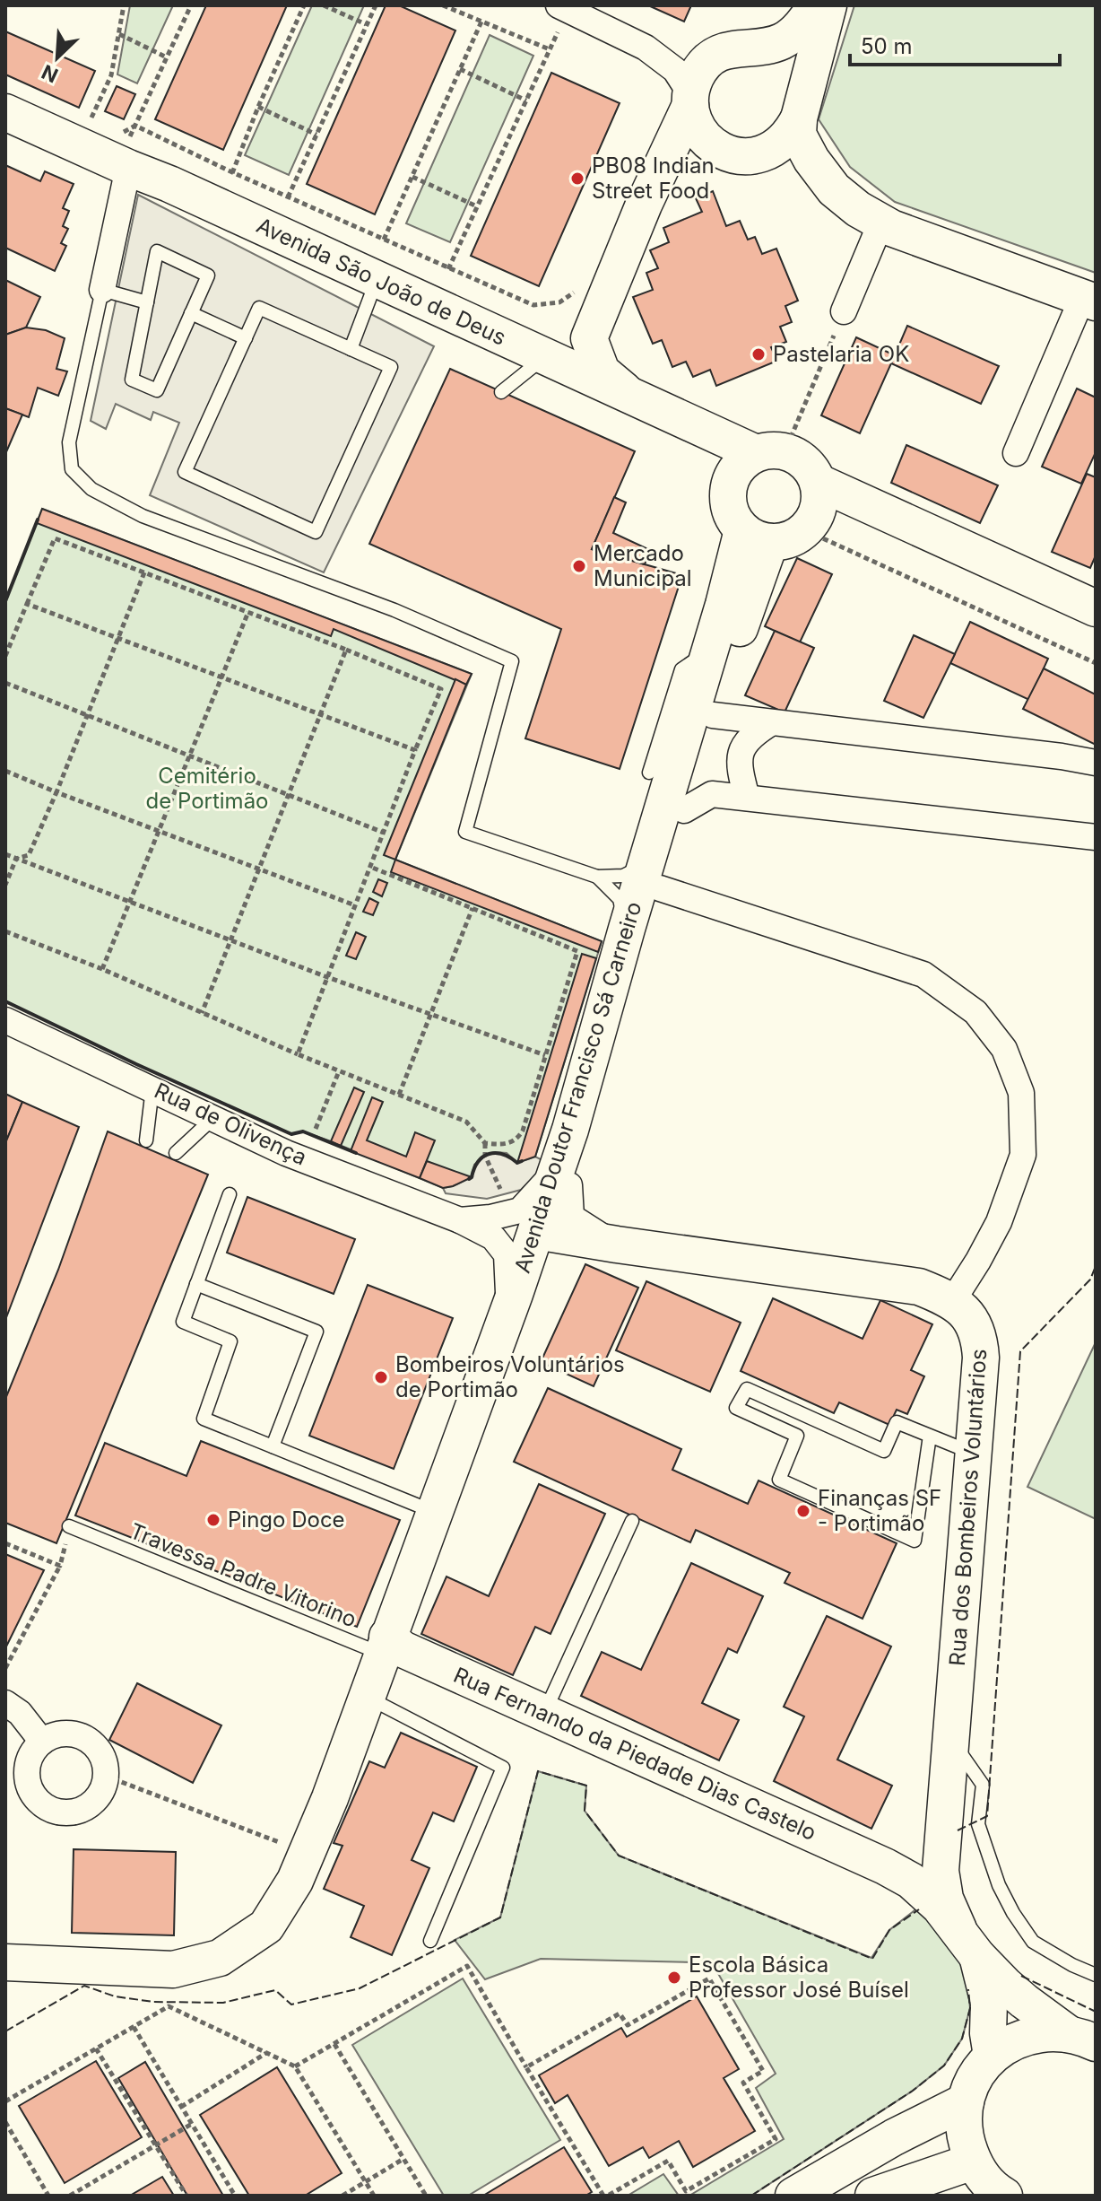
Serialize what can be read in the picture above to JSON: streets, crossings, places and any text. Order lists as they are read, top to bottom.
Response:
{
  "streets": {
    "street": [
      "Avenida São João de Deus",
      "Avenida Doutor Francisco Sá Carneiro",
      "Rua de Olivença",
      "Rua dos Bombeiros Voluntários",
      "Rua Fernando da Piedade Dias Castelo"
    ],
    "lane": ["Travessa Padre Vitorino"]
  },
  "crossings": [
    ["Avenida São João de Deus", "Avenida Doutor Francisco Sá Carneiro"],
    ["Avenida Doutor Francisco Sá Carneiro", "Travessa Padre Vitorino"],
    ["Avenida Doutor Francisco Sá Carneiro", "Rua Fernando da Piedade Dias Castelo"],
    ["Rua dos Bombeiros Voluntários", "Rua Fernando da Piedade Dias Castelo"],
    ["Travessa Padre Vitorino", "Rua Fernando da Piedade Dias Castelo"]
  ],
  "parks": ["Cemitério de Portimão"],
  "places": [
    "PB08 Indian Street Food",
    "Pastelaria OK",
    "Mercado Municipal",
    "Bombeiros Voluntários de Portimão",
    "Finanças SF - Portimão",
    "Pingo Doce",
    "Escola Básica Professor José Buísel"
  ],
  "scale_bar": "50 m",
  "north": "bottom left"
}
